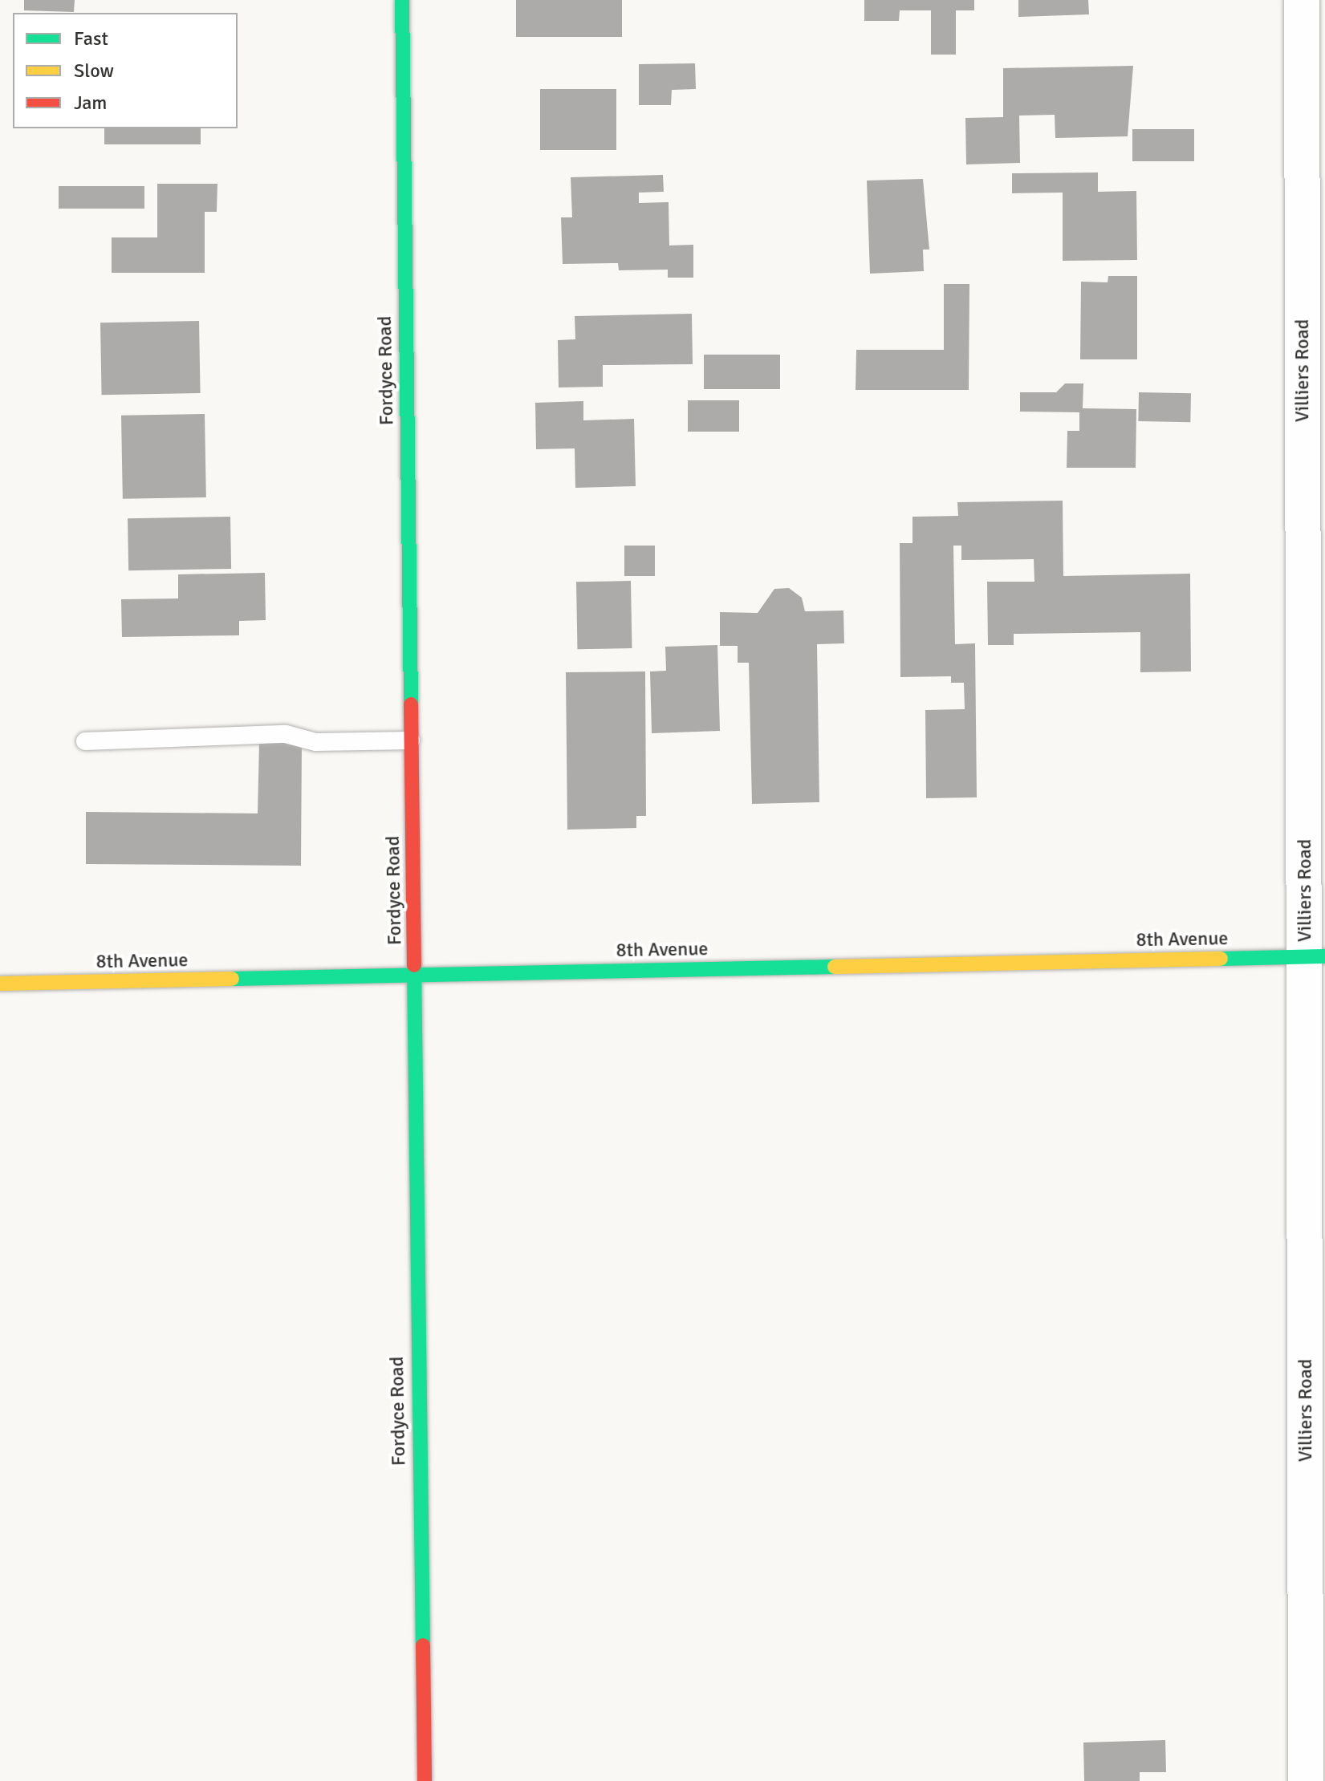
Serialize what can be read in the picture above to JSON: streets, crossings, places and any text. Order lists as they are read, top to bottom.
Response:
{
  "streets": {
    "street": ["Fordyce Road", "Villiers Road", "8th Avenue"]
  },
  "crossings": [
    ["Fordyce Road", "8th Avenue"],
    ["Villiers Road", "8th Avenue"]
  ],
  "legend": ["Fast", "Slow", "Jam"]
}
